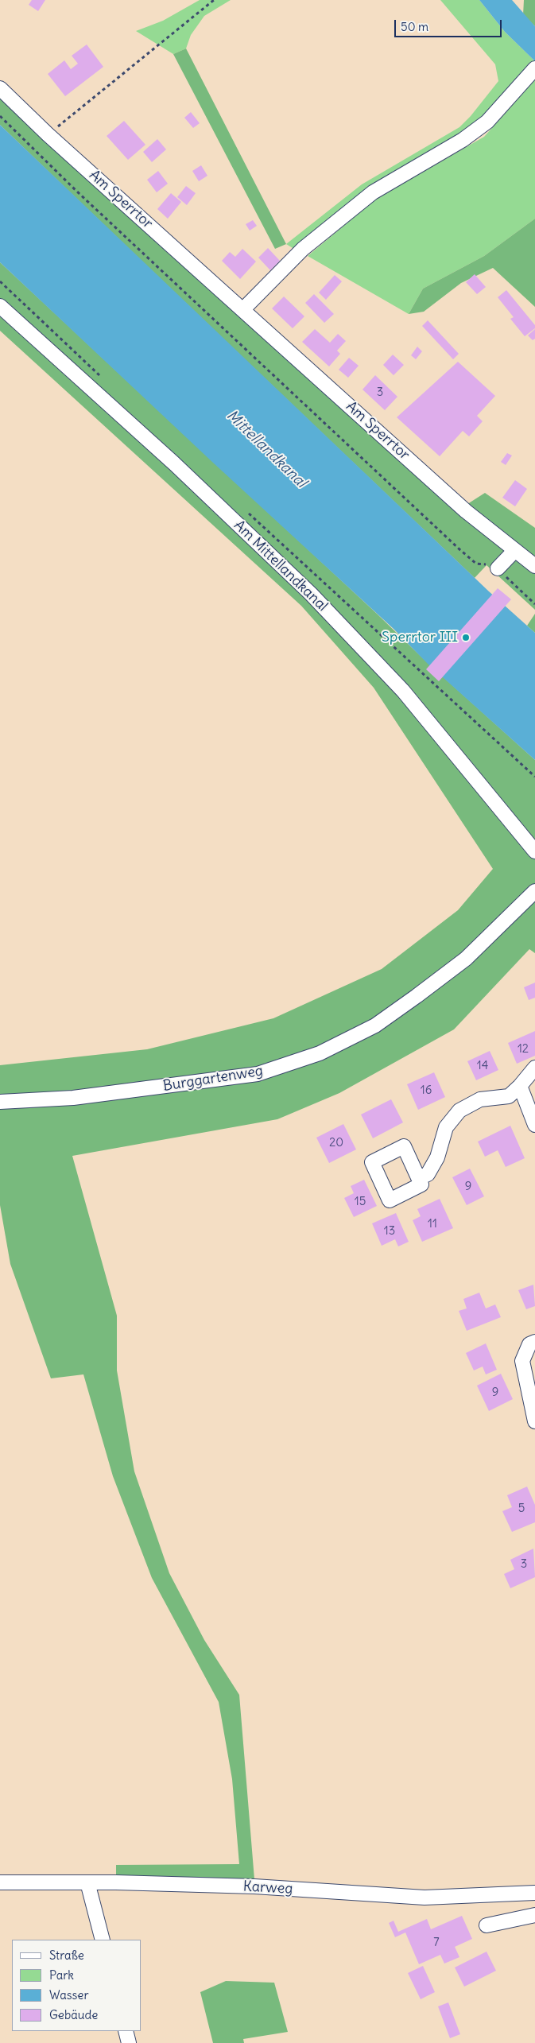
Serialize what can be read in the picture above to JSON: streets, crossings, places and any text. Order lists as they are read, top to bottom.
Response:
{
  "streets": {
    "street": [
      "Am Sperrtor",
      "Am Mittellandkanal",
      "Burggartenweg",
      "Karweg"
    ]
  },
  "water": ["Mittellandkanal"],
  "places": ["Sperrtor III"],
  "house_numbers": [
    "3",
    "12",
    "14",
    "16",
    "20",
    "9",
    "15",
    "11",
    "13",
    "9",
    "5",
    "3",
    "7"
  ],
  "legend": [
    "Straße",
    "Park",
    "Wasser",
    "Gebäude"
  ],
  "scale_bar": "50 m"
}
